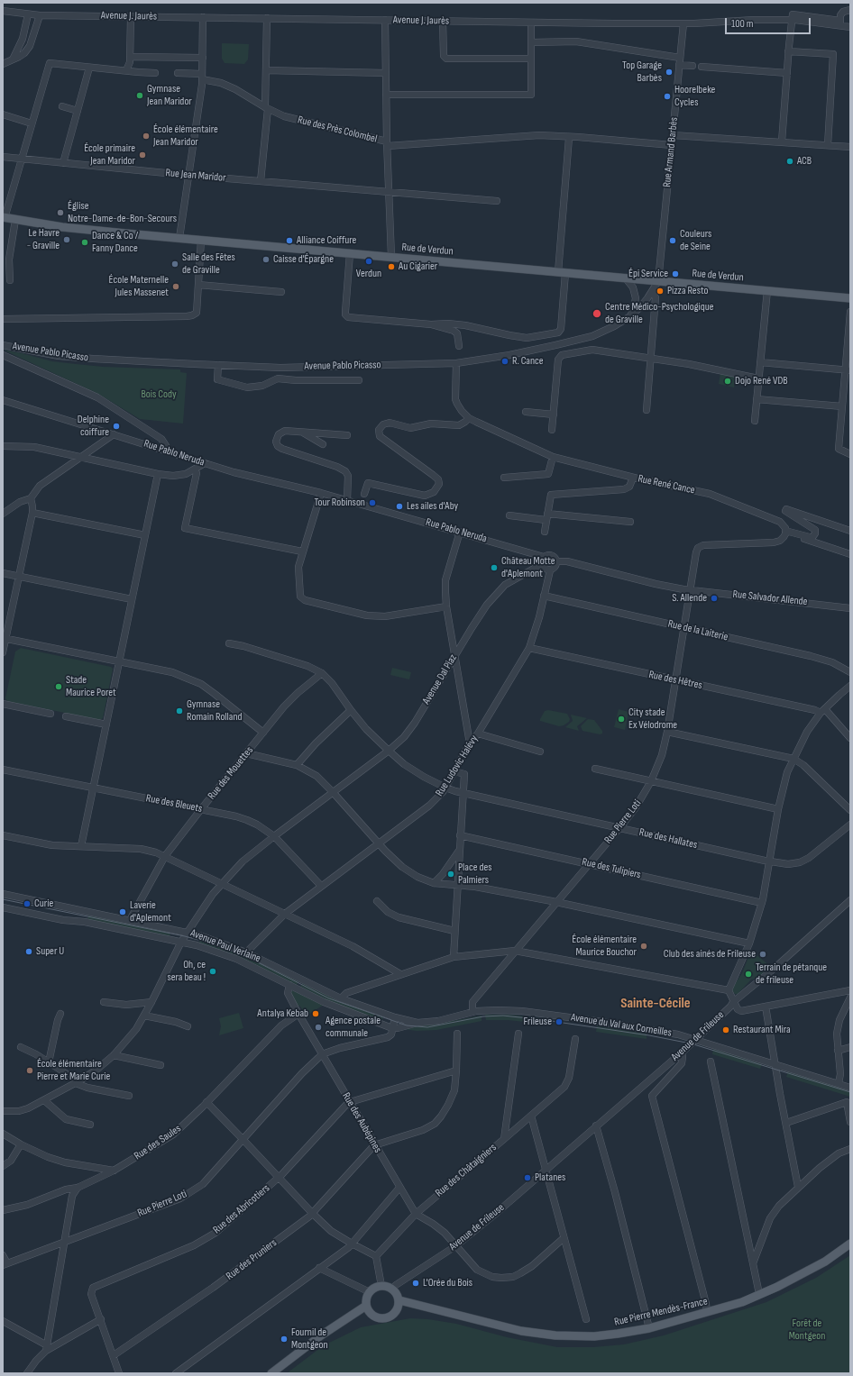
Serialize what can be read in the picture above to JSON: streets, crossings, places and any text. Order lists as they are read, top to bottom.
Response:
{
  "streets": {
    "main road": ["Rue de Verdun", "Rue Pierre Mendès-France"],
    "street": [
      "Avenue J. Jaurès",
      "Rue des Près Colombel",
      "Rue Armand Barbès",
      "Rue Jean Maridor",
      "Avenue Pablo Picasso",
      "Rue Pablo Neruda",
      "Rue René Cance",
      "Rue Salvador Allende",
      "Rue de la Laiterie",
      "Avenue Dal Piaz",
      "Rue des Hêtres",
      "Rue Ludovic Halévy",
      "Rue des Mouettes",
      "Rue des Bleuets",
      "Rue Pierre Loti",
      "Rue des Hallates",
      "Rue des Tulipiers",
      "Avenue Paul Verlaine",
      "Avenue du Val aux Corneilles",
      "Avenue de Frileuse",
      "Rue des Aubépines",
      "Rue des Saules",
      "Rue des Châtaigniers",
      "Rue des Abricotiers",
      "Rue des Pruniers"
    ]
  },
  "crossings": [
    ["Avenue J. Jaurès", "Rue Armand Barbès"],
    ["Rue des Près Colombel", "Rue Jean Maridor"],
    ["Rue des Près Colombel", "Rue de Verdun"],
    ["Rue Armand Barbès", "Rue de Verdun"],
    ["Rue Armand Barbès", "Avenue Pablo Picasso"],
    ["Rue de Verdun", "Avenue Pablo Picasso"],
    ["Avenue Pablo Picasso", "Rue René Cance"],
    ["Rue Pablo Neruda", "Avenue Dal Piaz"],
    ["Rue Pablo Neruda", "Rue Ludovic Halévy"],
    ["Rue Salvador Allende", "Rue Pierre Loti"],
    ["Rue de la Laiterie", "Rue Ludovic Halévy"],
    ["Rue de la Laiterie", "Rue Pierre Loti"],
    ["Avenue Dal Piaz", "Rue Ludovic Halévy"],
    ["Avenue Dal Piaz", "Rue des Bleuets"],
    ["Avenue Dal Piaz", "Rue des Hallates"],
    ["Avenue Dal Piaz", "Avenue Paul Verlaine"],
    ["Rue des Hêtres", "Rue Ludovic Halévy"],
    ["Rue des Hêtres", "Rue Pierre Loti"],
    ["Rue Ludovic Halévy", "Rue des Bleuets"],
    ["Rue Ludovic Halévy", "Rue des Hallates"],
    ["Rue Ludovic Halévy", "Avenue Paul Verlaine"],
    ["Rue des Mouettes", "Rue des Bleuets"],
    ["Rue des Mouettes", "Rue des Hallates"],
    ["Rue des Mouettes", "Avenue Paul Verlaine"],
    ["Rue Pierre Loti", "Rue des Hallates"],
    ["Rue Pierre Loti", "Rue des Tulipiers"],
    ["Rue Pierre Loti", "Avenue Paul Verlaine"],
    ["Rue Pierre Loti", "Avenue du Val aux Corneilles"],
    ["Rue Pierre Loti", "Rue des Aubépines"],
    ["Avenue Paul Verlaine", "Avenue du Val aux Corneilles"],
    ["Avenue Paul Verlaine", "Rue des Aubépines"],
    ["Avenue du Val aux Corneilles", "Avenue de Frileuse"],
    ["Avenue de Frileuse", "Rue des Aubépines"],
    ["Avenue de Frileuse", "Rue Pierre Mendès-France"],
    ["Rue des Aubépines", "Rue des Saules"],
    ["Rue des Aubépines", "Rue des Châtaigniers"],
    ["Rue des Aubépines", "Rue des Abricotiers"],
    ["Rue des Aubépines", "Rue des Pruniers"]
  ],
  "districts": ["Sainte-Cécile"],
  "parks": ["Bois Cody", "Forêt de Montgeon"],
  "places": [
    "Top Garage Barbès",
    "Gymnase Jean Maridor",
    "Hoorelbeke Cycles",
    "École élémentaire Jean Maridor",
    "École primaire Jean Maridor",
    "ACB",
    "Église Notre-Dame-de-Bon-Secours",
    "Le Havre - Graville",
    "Alliance Coiffure",
    "Couleurs de Seine",
    "Dance & Co / Fanny Dance",
    "Caisse d'Épargne",
    "Verdun",
    "Salle des Fêtes de Graville",
    "Au Cigarier",
    "Épi Service",
    "École Maternelle Jules Massenet",
    "Pizza Resto",
    "Centre Médico-Psychologique de Graville",
    "R. Cance",
    "Dojo René VDB",
    "Delphine coiffure",
    "Tour Robinson",
    "Les ailes d'Aby",
    "Château Motte d'Aplemont",
    "S. Allende",
    "Stade Maurice Poret",
    "Gymnase Romain Rolland",
    "City stade Ex Vélodrome",
    "Place des Palmiers",
    "Curie",
    "Laverie d'Aplemont",
    "École élémentaire Maurice Bouchor",
    "Super U",
    "Club des ainés de Frileuse",
    "Oh, ce sera beau !",
    "Terrain de pétanque de frileuse",
    "Antalya Kebab",
    "Frileuse",
    "Agence postale communale",
    "Restaurant Mira",
    "École élémentaire Pierre et Marie Curie",
    "Platanes",
    "L'Orée du Bois",
    "Fournil de Montgeon"
  ],
  "scale_bar": "100 m"
}
